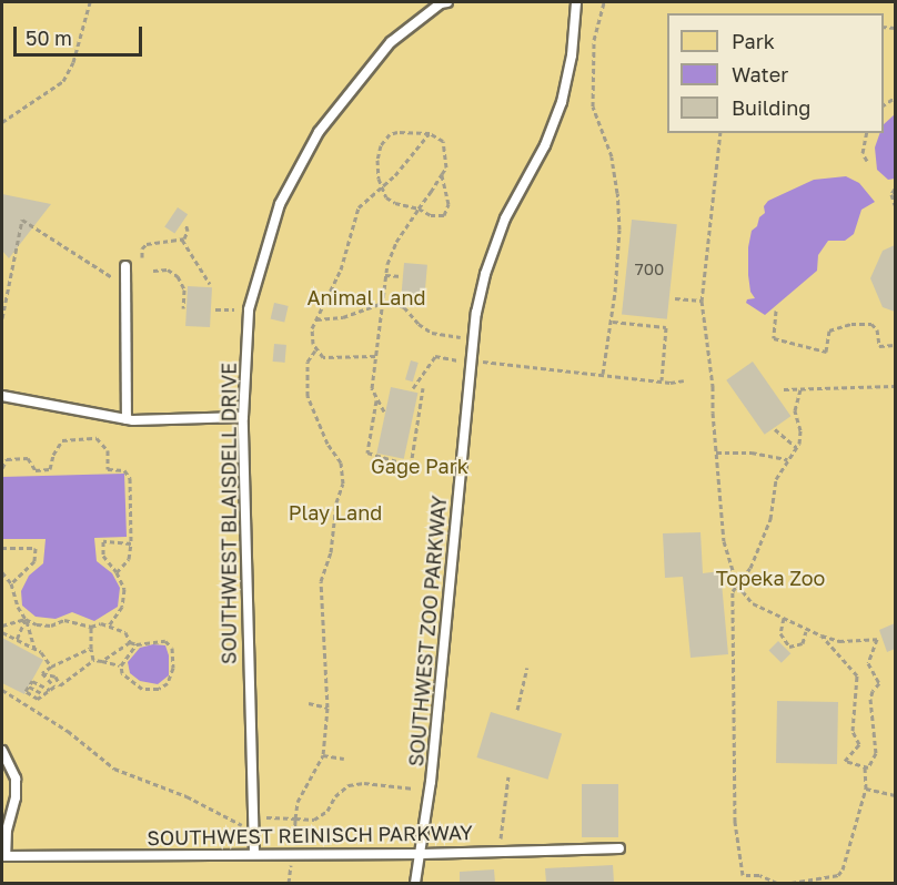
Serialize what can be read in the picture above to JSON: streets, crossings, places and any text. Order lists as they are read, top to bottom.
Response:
{
  "streets": {
    "lane": ["SOUTHWEST BLAISDELL DRIVE", "SOUTHWEST ZOO PARKWAY", "SOUTHWEST REINISCH PARKWAY"]
  },
  "crossings": [
    ["SOUTHWEST BLAISDELL DRIVE", "SOUTHWEST REINISCH PARKWAY"],
    ["SOUTHWEST ZOO PARKWAY", "SOUTHWEST REINISCH PARKWAY"]
  ],
  "parks": [
    "Animal Land",
    "Gage Park",
    "Play Land",
    "Topeka Zoo"
  ],
  "house_numbers": ["700"],
  "legend": ["Park", "Water", "Building"],
  "scale_bar": "50 m"
}
